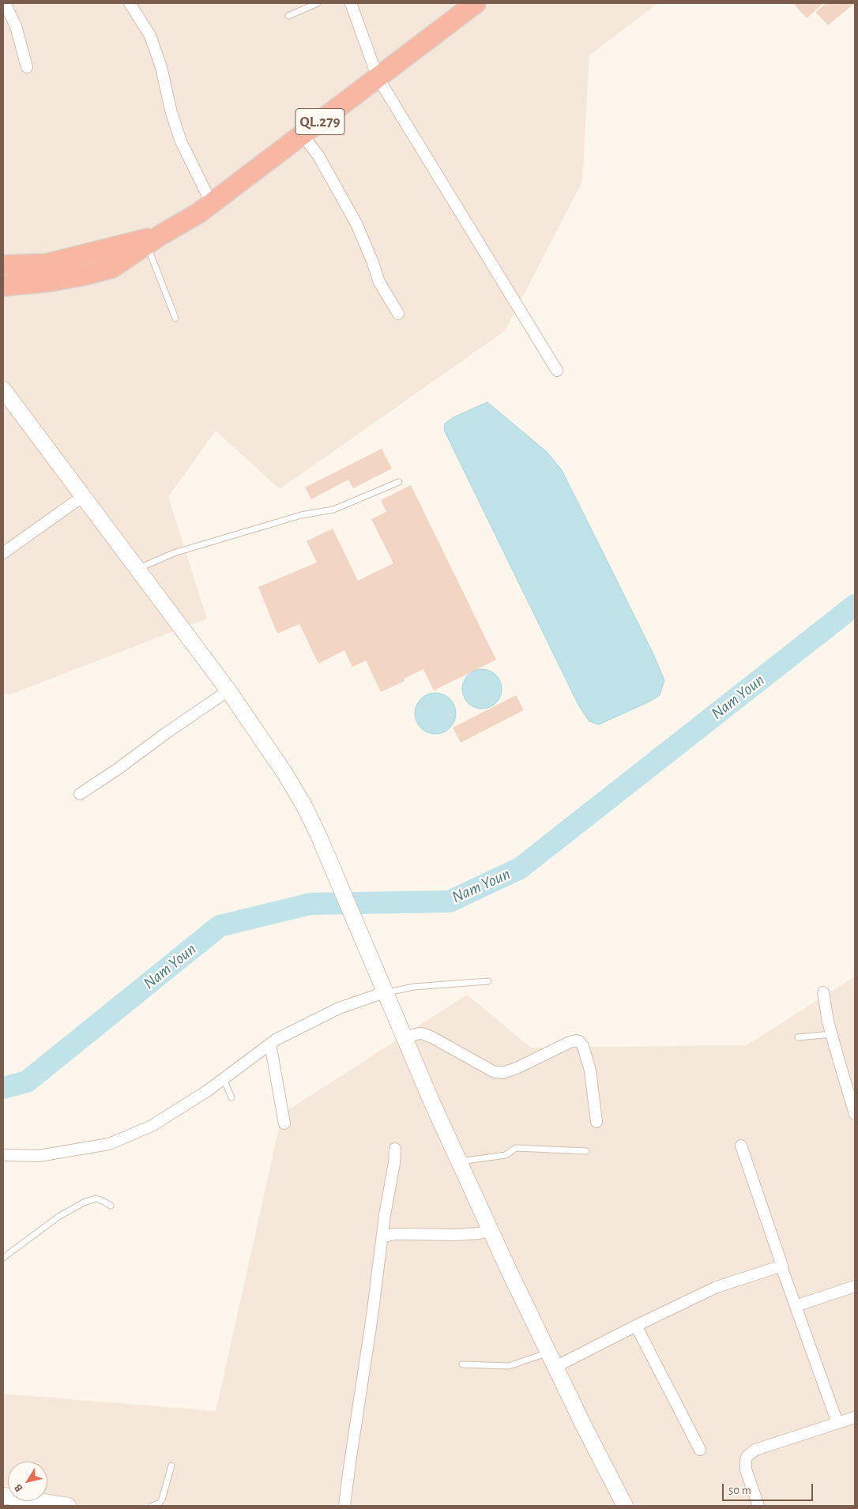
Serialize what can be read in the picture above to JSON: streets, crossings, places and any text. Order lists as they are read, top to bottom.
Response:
{
  "streets": {
    "highway": ["QL.279"]
  },
  "water": ["Nam Youn"],
  "scale_bar": "50 m",
  "north": "bottom left"
}
